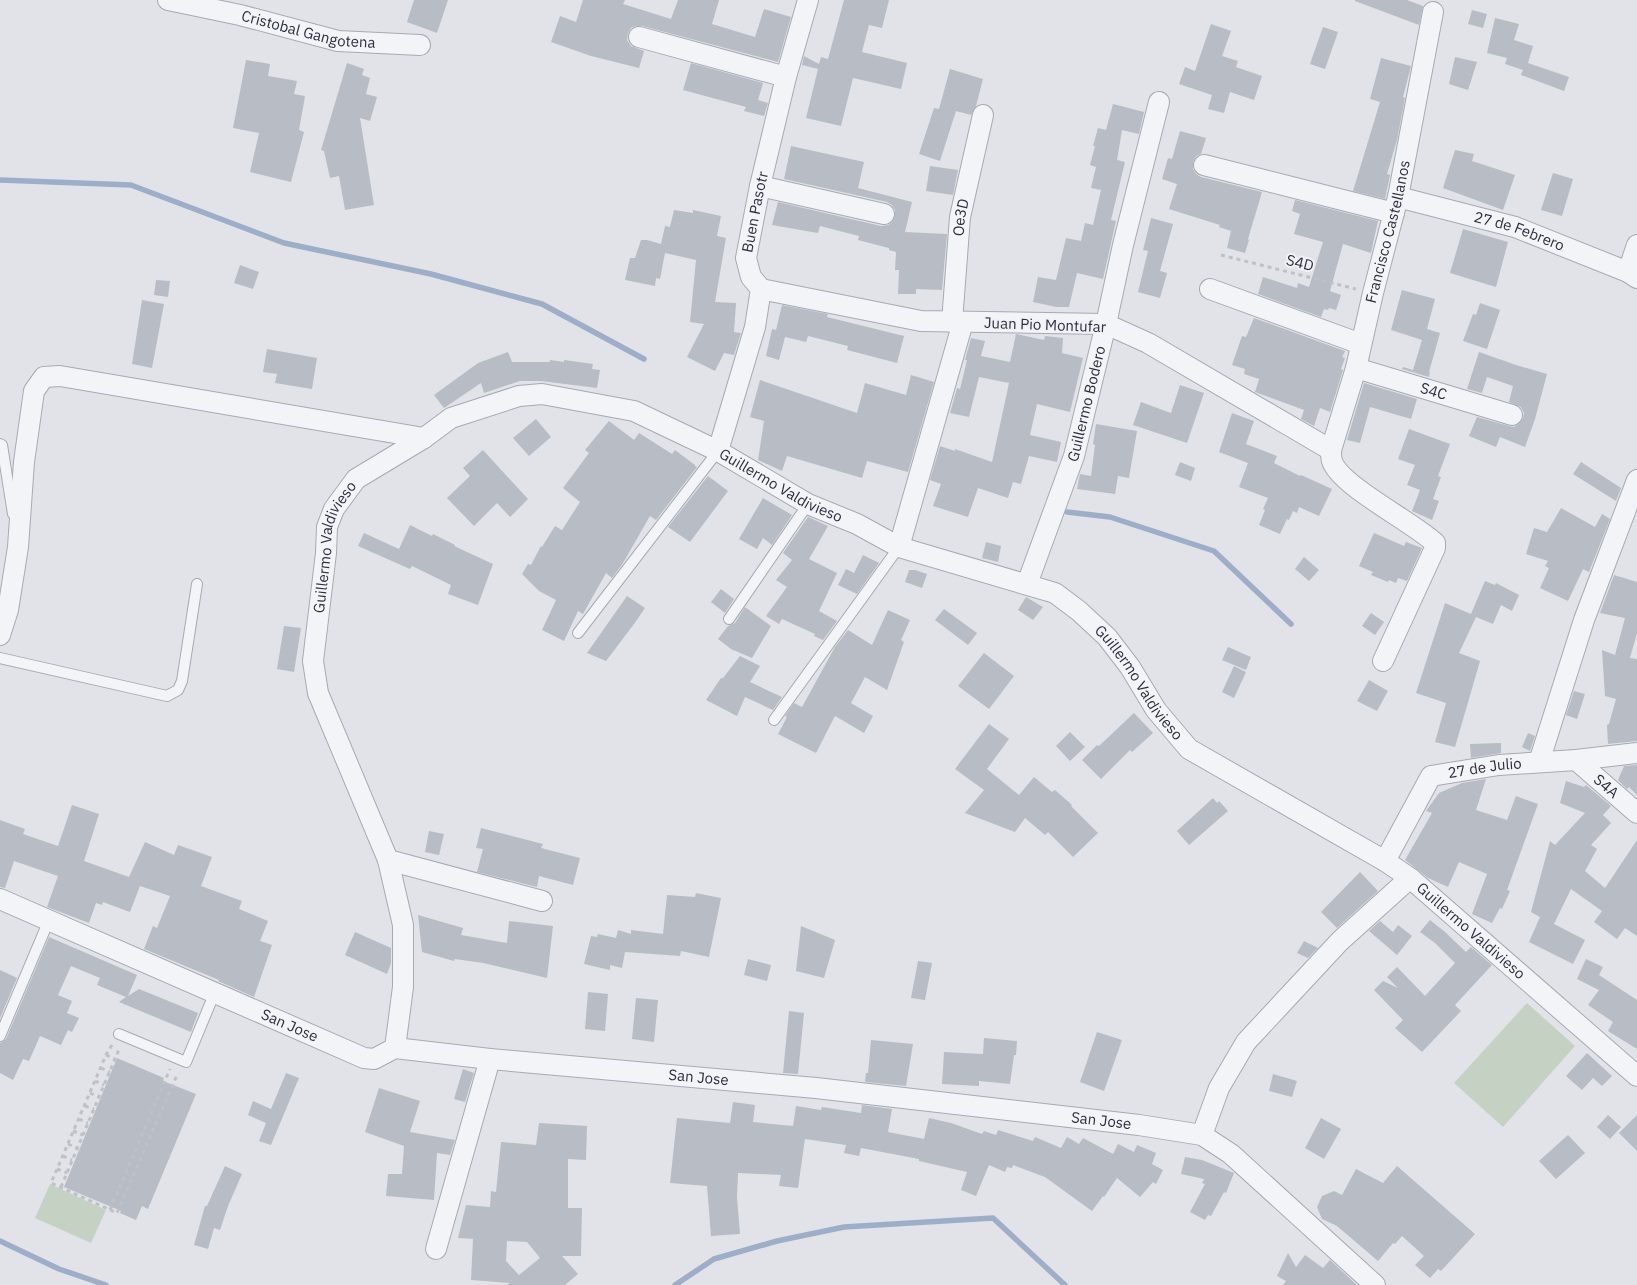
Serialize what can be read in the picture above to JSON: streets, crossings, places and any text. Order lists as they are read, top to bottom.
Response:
{
  "streets": {
    "street": [
      "Cristobal Gangotena",
      "Buen Pasotr",
      "Oe3D",
      "Francisco Castellanos",
      "27 de Febrero",
      "Juan Pio Montufar",
      "S4C",
      "Guillermo Bodero",
      "Guillermo Valdivieso",
      "27 de Julio",
      "S4A",
      "San Jose"
    ],
    "path": ["S4D"]
  },
  "crossings": [
    ["Buen Pasotr", "Juan Pio Montufar"],
    ["Oe3D", "Juan Pio Montufar"],
    ["Oe3D", "Guillermo Valdivieso"],
    ["Francisco Castellanos", "27 de Febrero"],
    ["Francisco Castellanos", "S4D"],
    ["Francisco Castellanos", "Juan Pio Montufar"],
    ["Francisco Castellanos", "S4C"],
    ["Juan Pio Montufar", "Guillermo Bodero"],
    ["Guillermo Bodero", "Guillermo Valdivieso"],
    ["Guillermo Valdivieso", "27 de Julio"],
    ["Guillermo Valdivieso", "San Jose"],
    ["27 de Julio", "S4A"]
  ]
}
